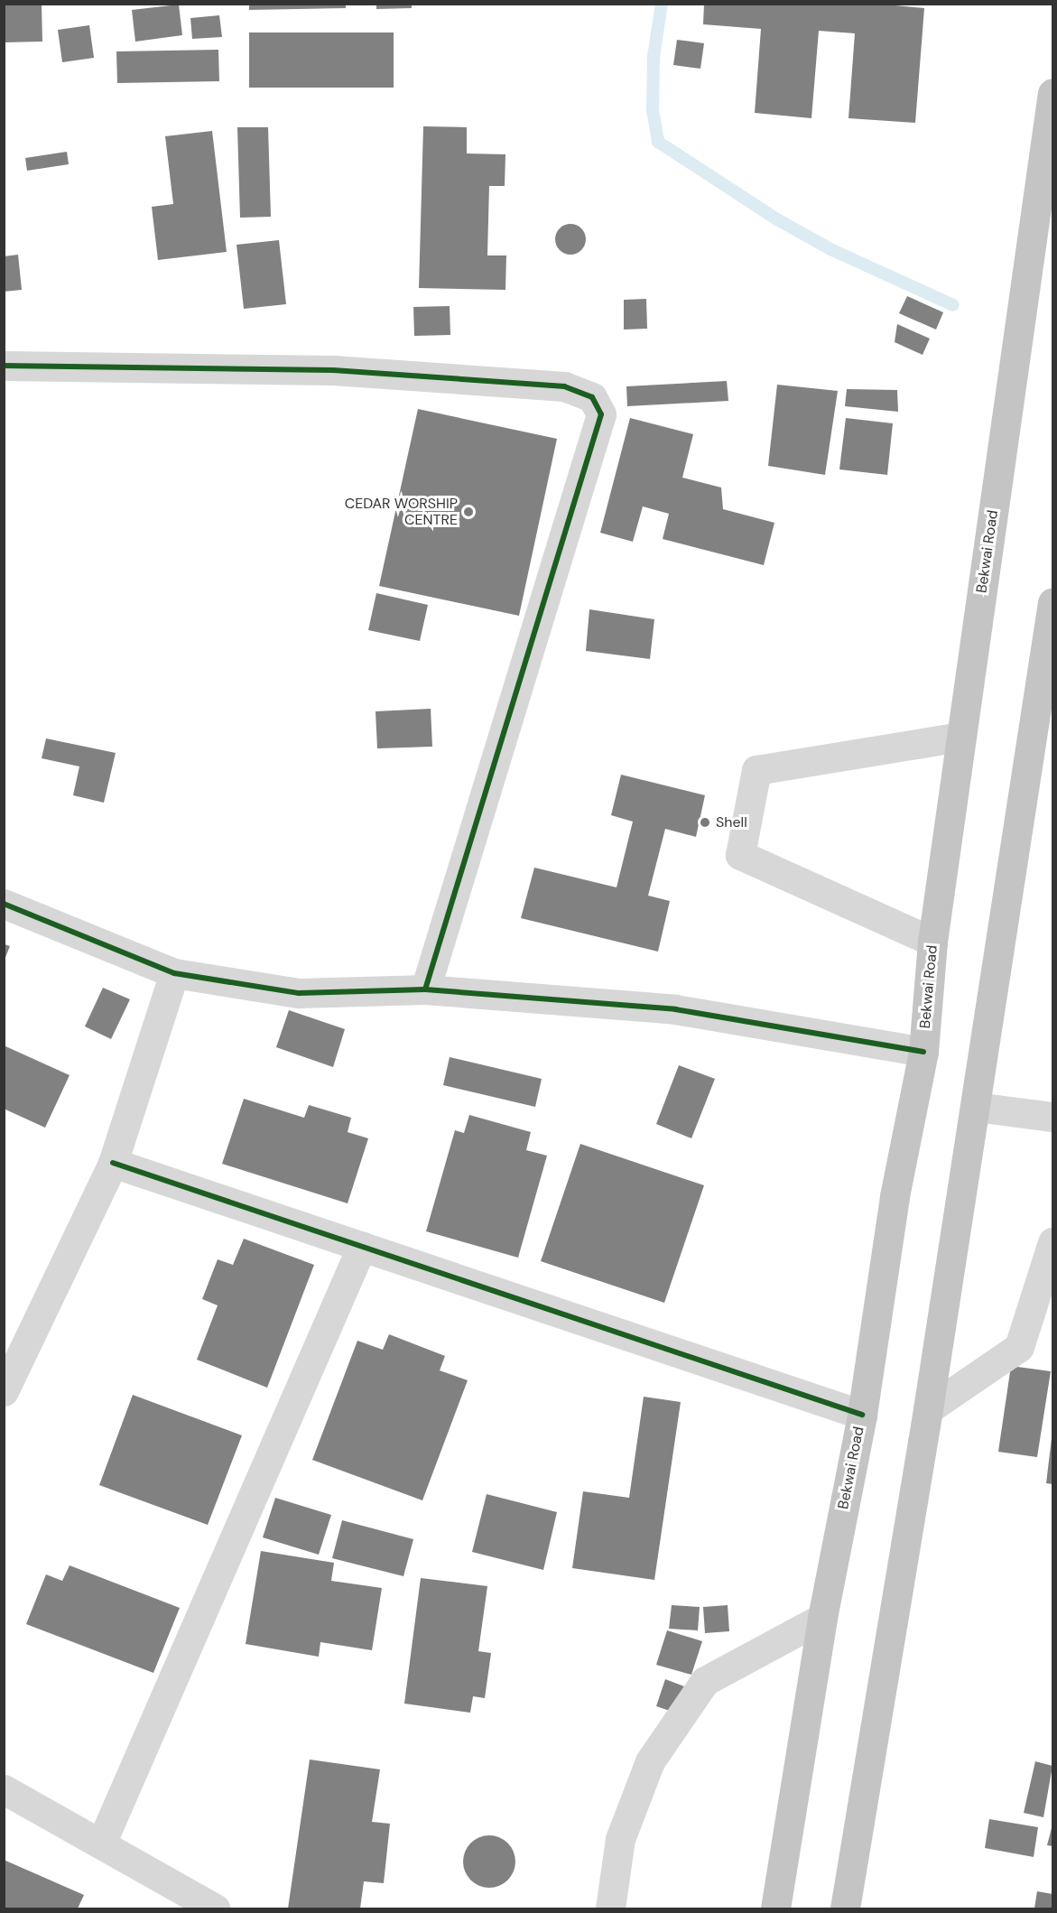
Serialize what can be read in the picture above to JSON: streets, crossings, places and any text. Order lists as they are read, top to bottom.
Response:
{
  "streets": {
    "highway": ["Bekwai Road"]
  },
  "places": ["CEDAR WORSHIP CENTRE", "Shell"]
}
